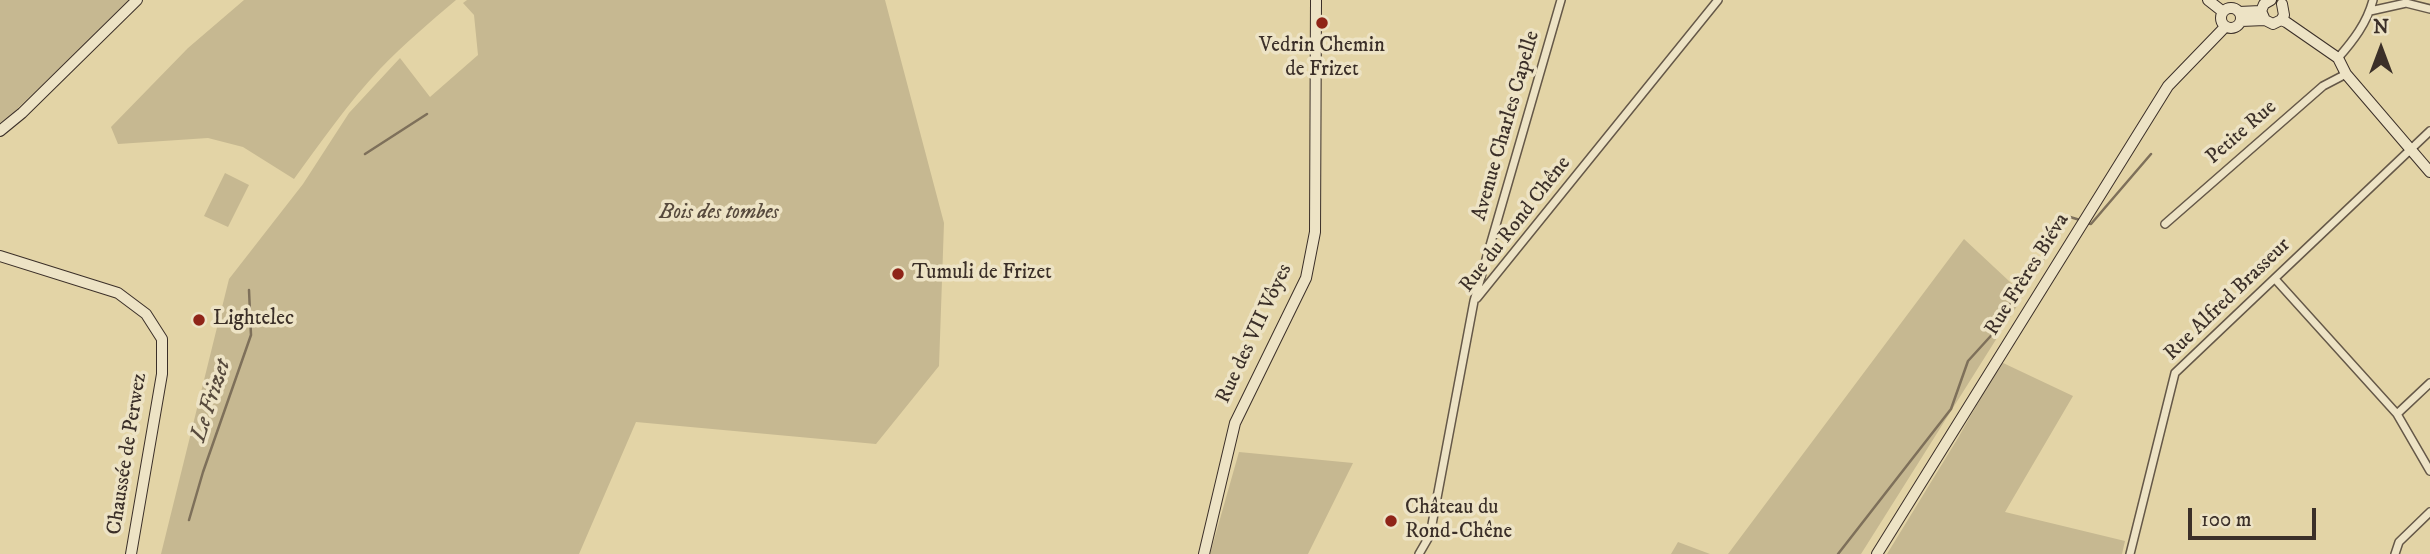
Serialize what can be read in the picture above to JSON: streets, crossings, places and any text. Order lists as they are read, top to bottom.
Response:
{
  "streets": {
    "street": [
      "Avenue Charles Capelle",
      "Petite Rue",
      "Rue du Rond Chêne",
      "Rue Frères Biéva",
      "Rue Alfred Brasseur",
      "Rue des VII Vôyes",
      "Chaussée de Perwez"
    ]
  },
  "crossings": [
    ["Avenue Charles Capelle", "Rue du Rond Chêne"]
  ],
  "water": ["Le Frizet"],
  "parks": ["Bois des tombes"],
  "places": [
    "Vedrin Chemin de Frizet",
    "Tumuli de Frizet",
    "Lightelec",
    "Château du Rond-Chêne"
  ],
  "scale_bar": "100 m",
  "north": "top"
}
